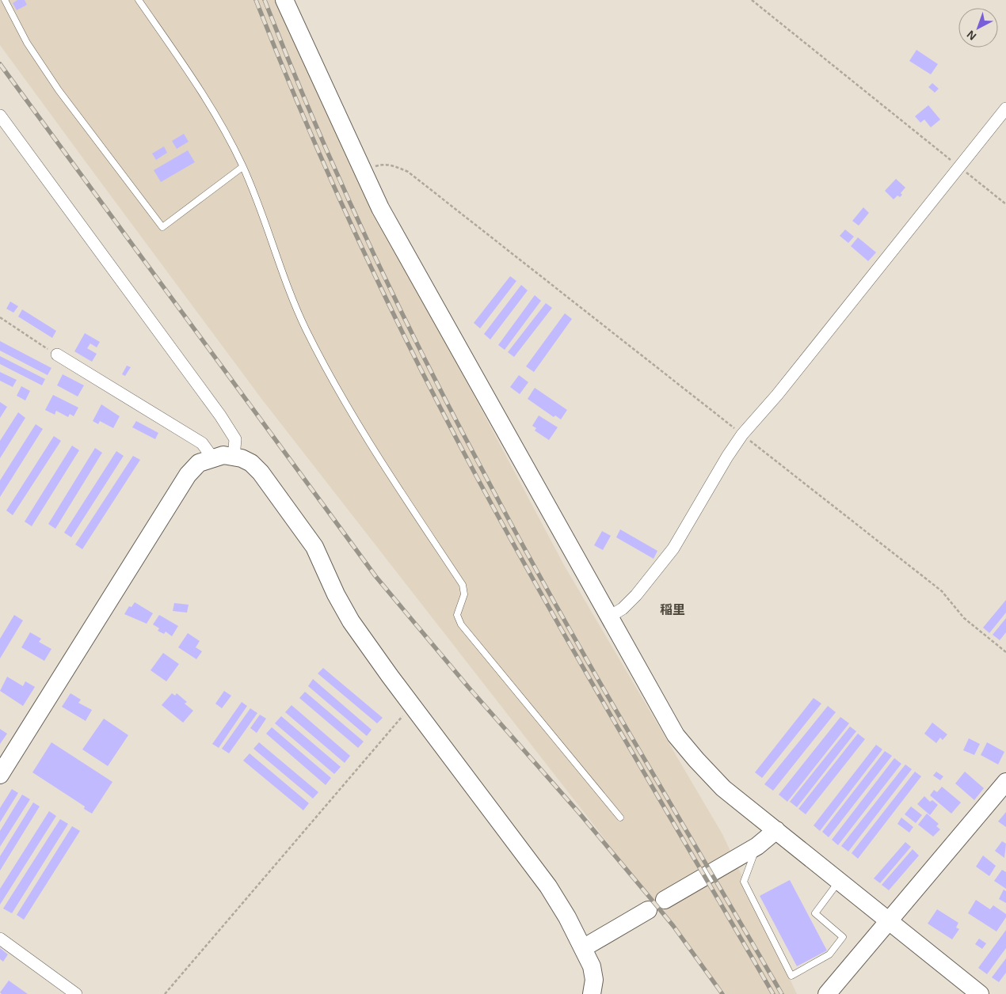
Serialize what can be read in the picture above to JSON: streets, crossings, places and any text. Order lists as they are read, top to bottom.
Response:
{
  "districts": ["稲里"],
  "north": "bottom left"
}
